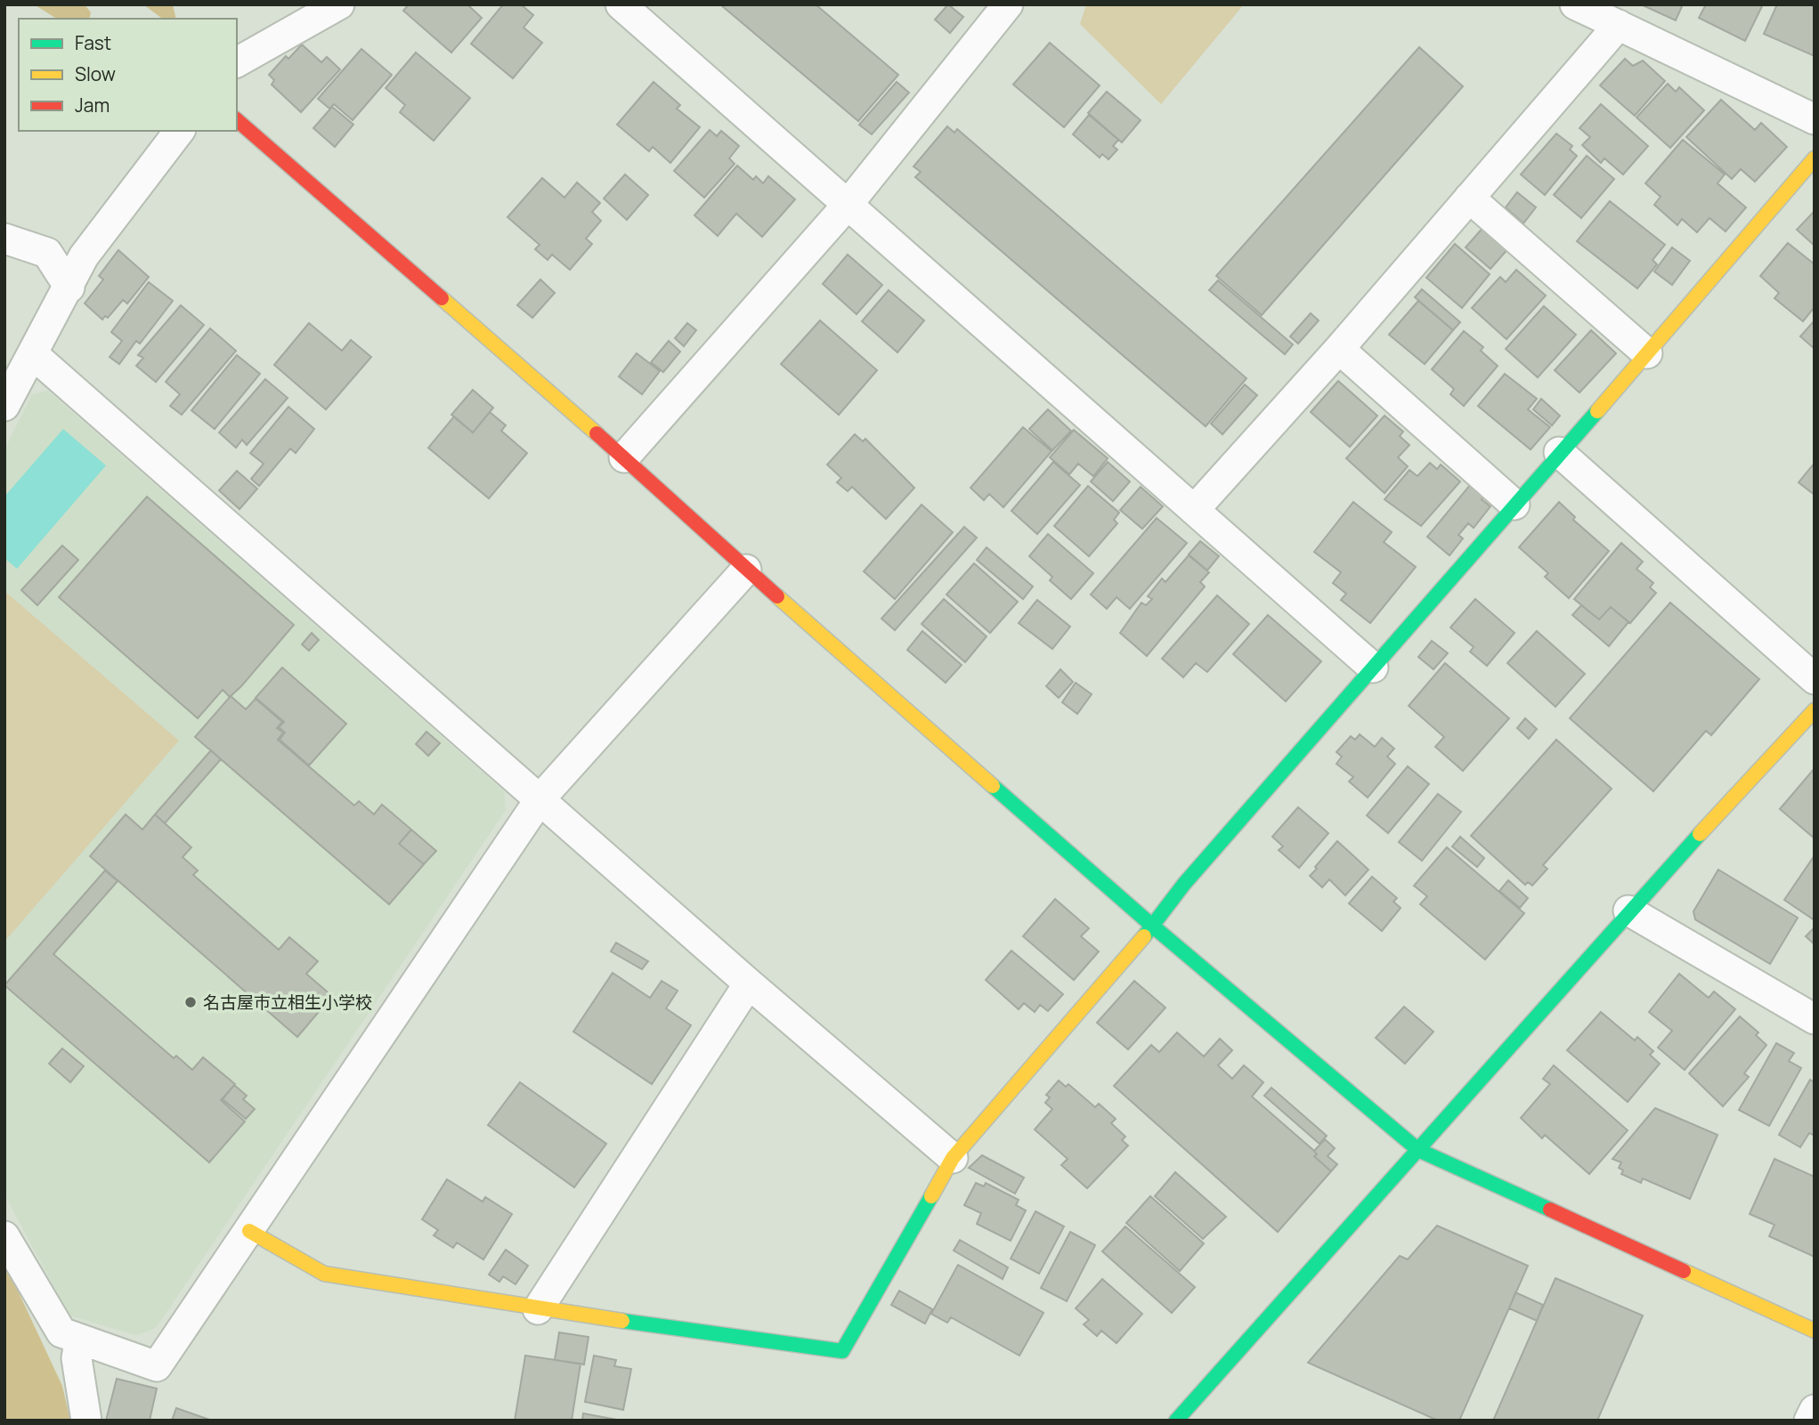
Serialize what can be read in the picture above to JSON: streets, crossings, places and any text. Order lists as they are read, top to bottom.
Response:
{
  "places": ["名古屋市立相生小学校"],
  "legend": ["Fast", "Slow", "Jam"]
}
